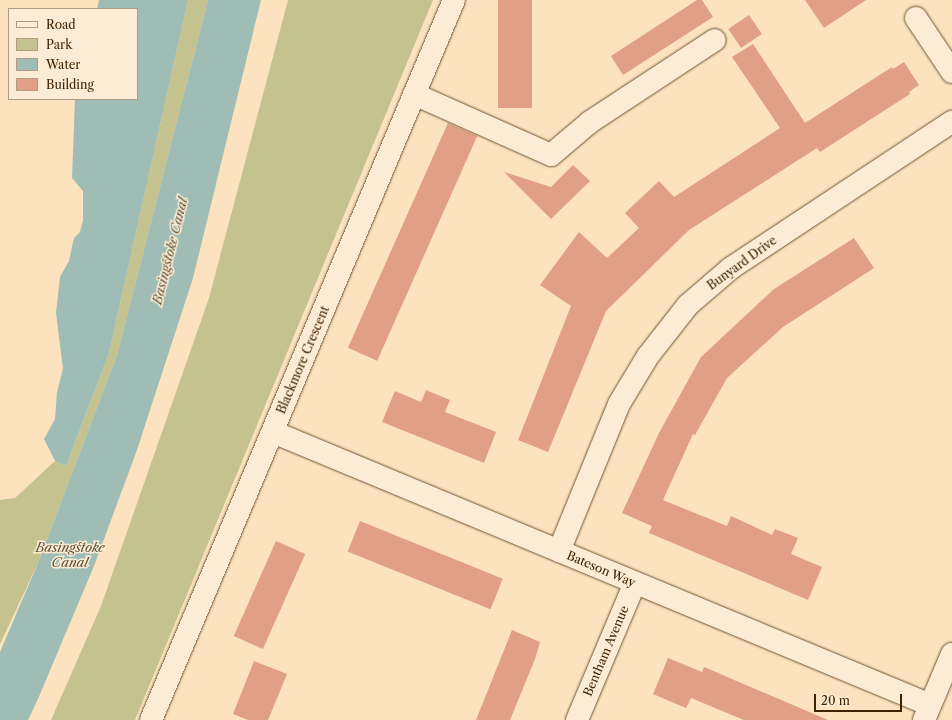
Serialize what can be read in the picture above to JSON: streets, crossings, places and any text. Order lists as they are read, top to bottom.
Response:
{
  "streets": {
    "street": [
      "Bunyard Drive",
      "Blackmore Crescent",
      "Bateson Way",
      "Bentham Avenue"
    ]
  },
  "crossings": [
    ["Bunyard Drive", "Bateson Way"],
    ["Blackmore Crescent", "Bateson Way"],
    ["Bateson Way", "Bentham Avenue"]
  ],
  "water": ["Basingstoke Canal"],
  "legend": [
    "Road",
    "Park",
    "Water",
    "Building"
  ],
  "scale_bar": "20 m"
}
